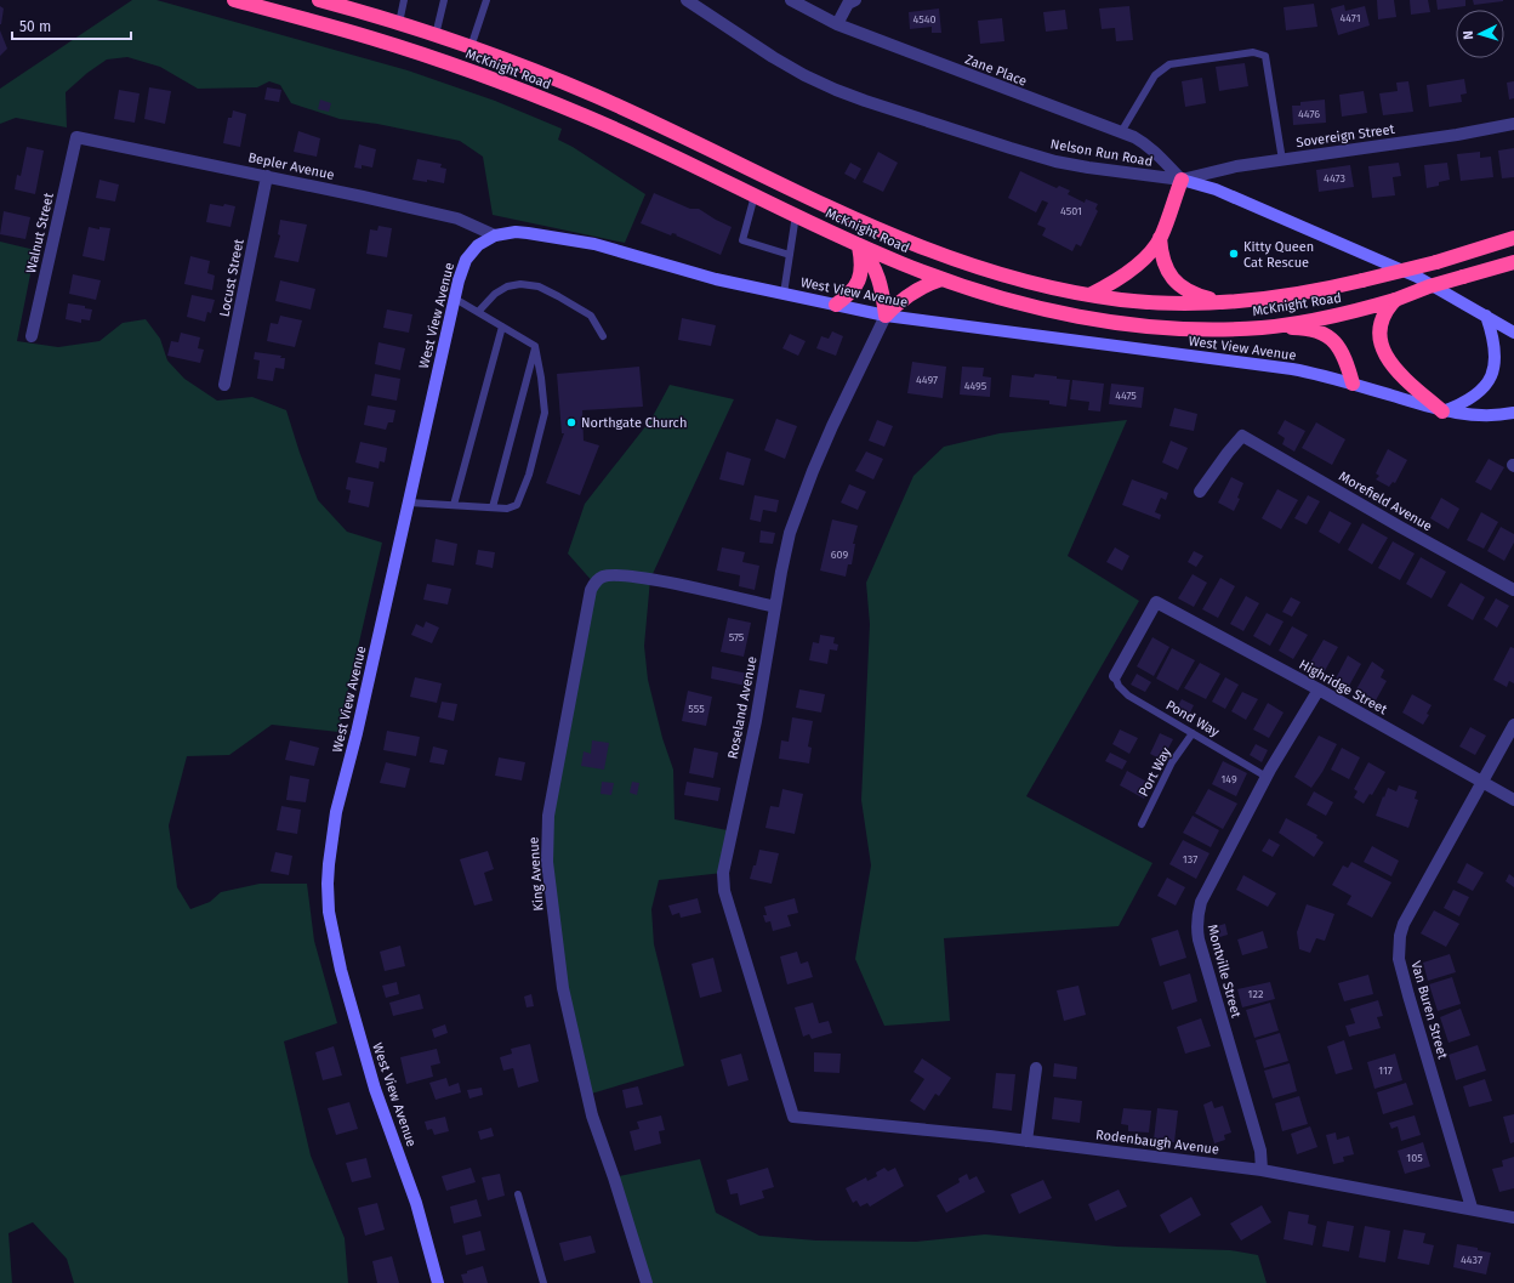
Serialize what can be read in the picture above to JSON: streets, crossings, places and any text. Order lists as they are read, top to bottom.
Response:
{
  "streets": {
    "highway": ["McKnight Road"],
    "street": [
      "Zane Place",
      "Sovereign Street",
      "Nelson Run Road",
      "Bepler Avenue",
      "Walnut Street",
      "Locust Street",
      "West View Avenue",
      "Morefield Avenue",
      "Highridge Street",
      "Roseland Avenue",
      "King Avenue",
      "Montville Street",
      "Van Buren Street",
      "Rodenbaugh Avenue"
    ],
    "lane": ["Pond Way", "Port Way"]
  },
  "crossings": [
    ["Zane Place", "Sovereign Street"],
    ["Zane Place", "Nelson Run Road"],
    ["Sovereign Street", "Nelson Run Road"],
    ["Bepler Avenue", "Walnut Street"],
    ["Bepler Avenue", "Locust Street"],
    ["Bepler Avenue", "West View Avenue"],
    ["West View Avenue", "Roseland Avenue"],
    ["Highridge Street", "Pond Way"],
    ["Highridge Street", "Montville Street"],
    ["Highridge Street", "Van Buren Street"],
    ["Roseland Avenue", "King Avenue"],
    ["Roseland Avenue", "Rodenbaugh Avenue"],
    ["Pond Way", "Port Way"],
    ["Pond Way", "Montville Street"],
    ["Montville Street", "Rodenbaugh Avenue"],
    ["Van Buren Street", "Rodenbaugh Avenue"]
  ],
  "places": ["Kitty Queen Cat Rescue", "Northgate Church"],
  "house_numbers": [
    "4471",
    "4540",
    "4476",
    "4473",
    "4501",
    "4497",
    "4495",
    "4475",
    "609",
    "575",
    "555",
    "149",
    "137",
    "122",
    "117",
    "105",
    "4437"
  ],
  "scale_bar": "50 m",
  "north": "left"
}
